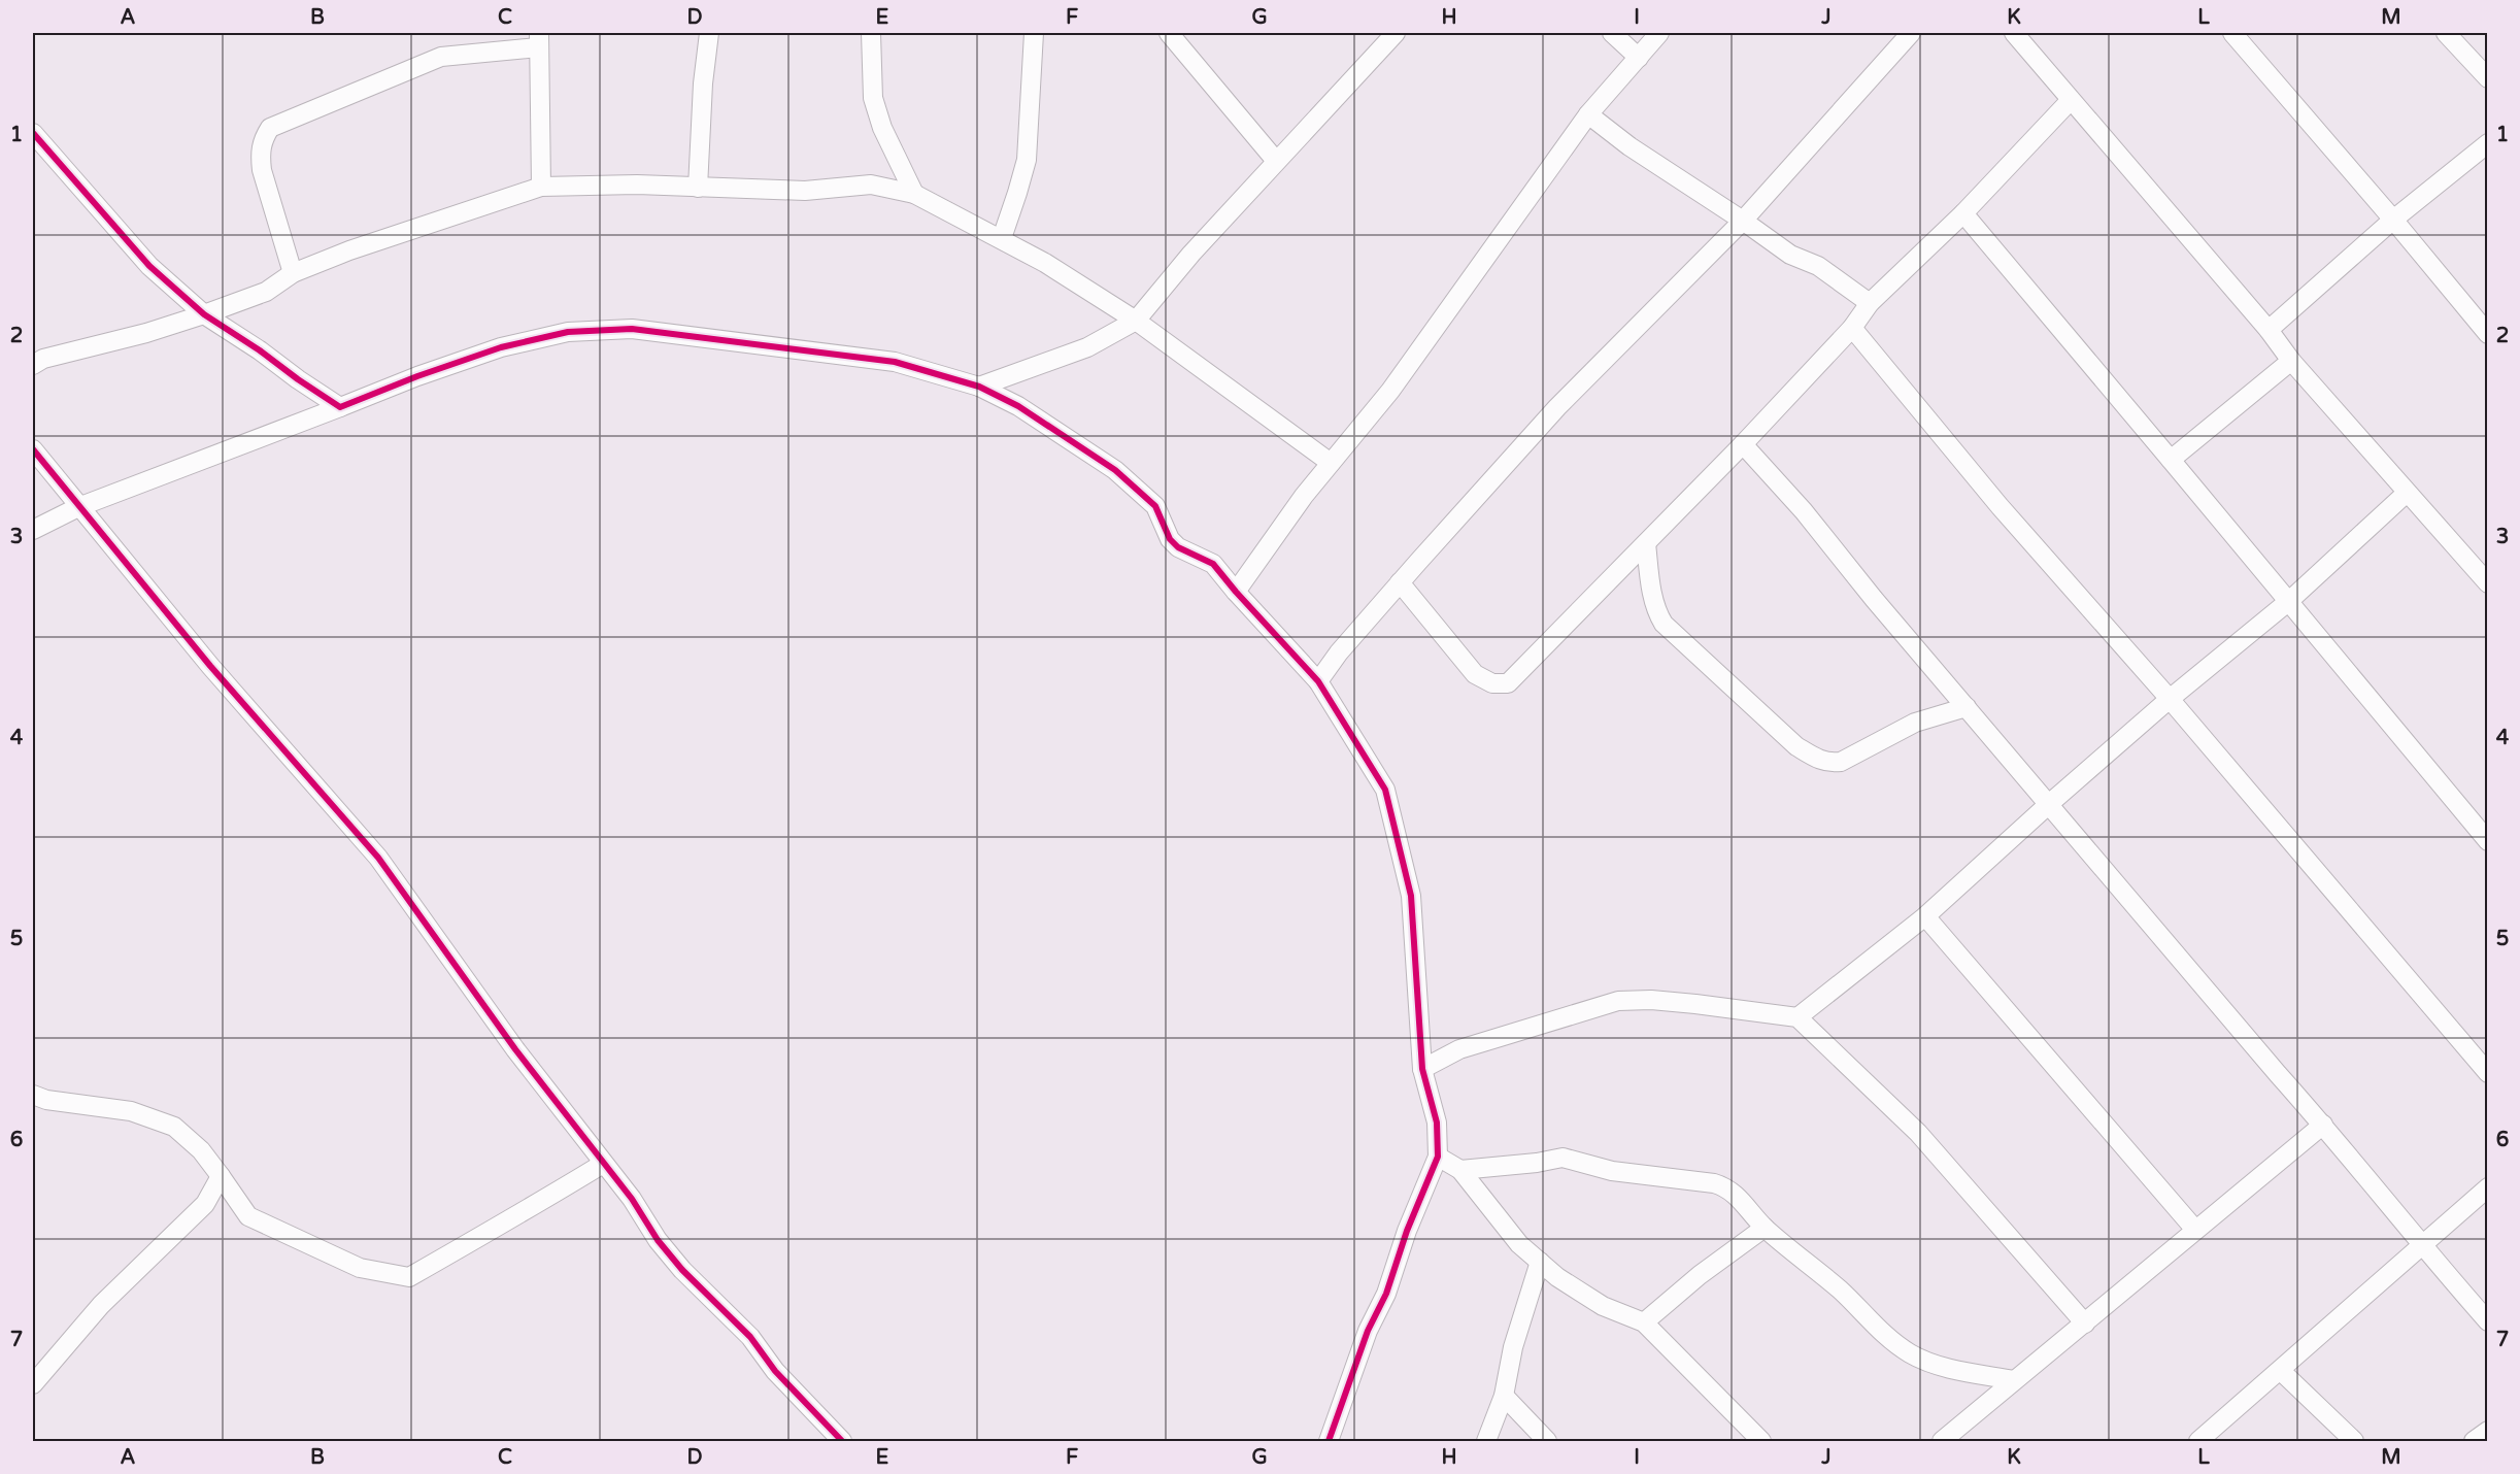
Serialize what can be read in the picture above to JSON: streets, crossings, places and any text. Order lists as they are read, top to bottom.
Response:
{
  "grid": {
    "columns": [
      "A",
      "B",
      "C",
      "D",
      "E",
      "F",
      "G",
      "H",
      "I",
      "J",
      "K",
      "L",
      "M"
    ],
    "rows": [
      "1",
      "2",
      "3",
      "4",
      "5",
      "6",
      "7"
    ]
  }
}
